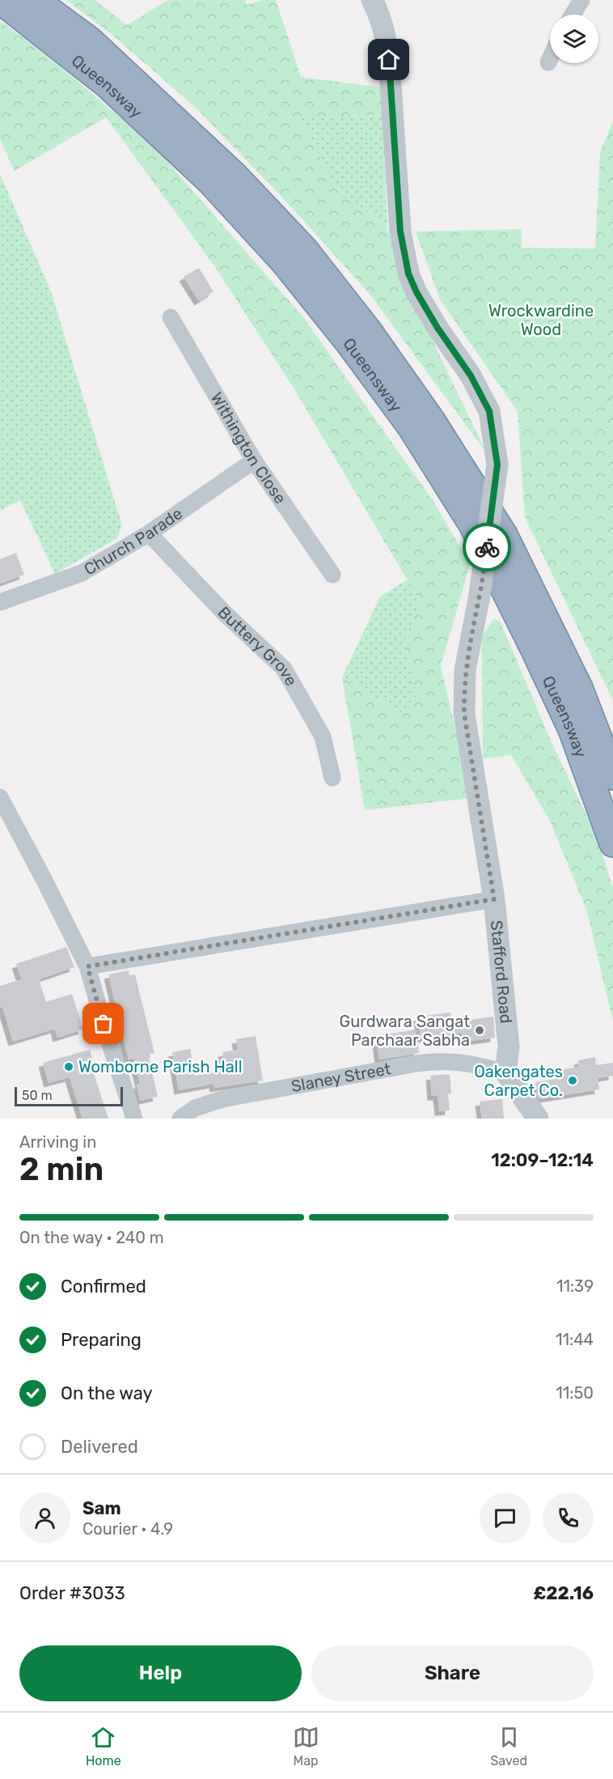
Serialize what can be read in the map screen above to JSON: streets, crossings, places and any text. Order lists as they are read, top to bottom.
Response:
{
  "streets": {
    "highway": ["Queensway"],
    "street": [
      "Withington Close",
      "Church Parade",
      "Buttery Grove",
      "Stafford Road",
      "Slaney Street"
    ]
  },
  "crossings": [
    ["Withington Close", "Church Parade"],
    ["Church Parade", "Buttery Grove"],
    ["Stafford Road", "Slaney Street"]
  ],
  "parks": ["Wrockwardine Wood"],
  "places": ["Gurdwara Sangat Parchaar Sabha", "Womborne Parish Hall", "Oakengates Carpet Co."],
  "scale_bar": "50 m",
  "page": {
    "scale": "50 m",
    "heading": ["2 min", "Arriving in", "12:09–12:14"],
    "panel": [
      "Sam",
      "Courier · 4.9",
      "Order #3033",
      "£22.16"
    ],
    "bar": "On the way · 240 m",
    "list": [
      ["Confirmed", "11:39"],
      ["Preparing", "11:44"],
      ["On the way", "11:50"],
      "Delivered"
    ],
    "buttons": ["Help", "Share"],
    "tabs": ["Home", "Map", "Saved"]
  }
}
